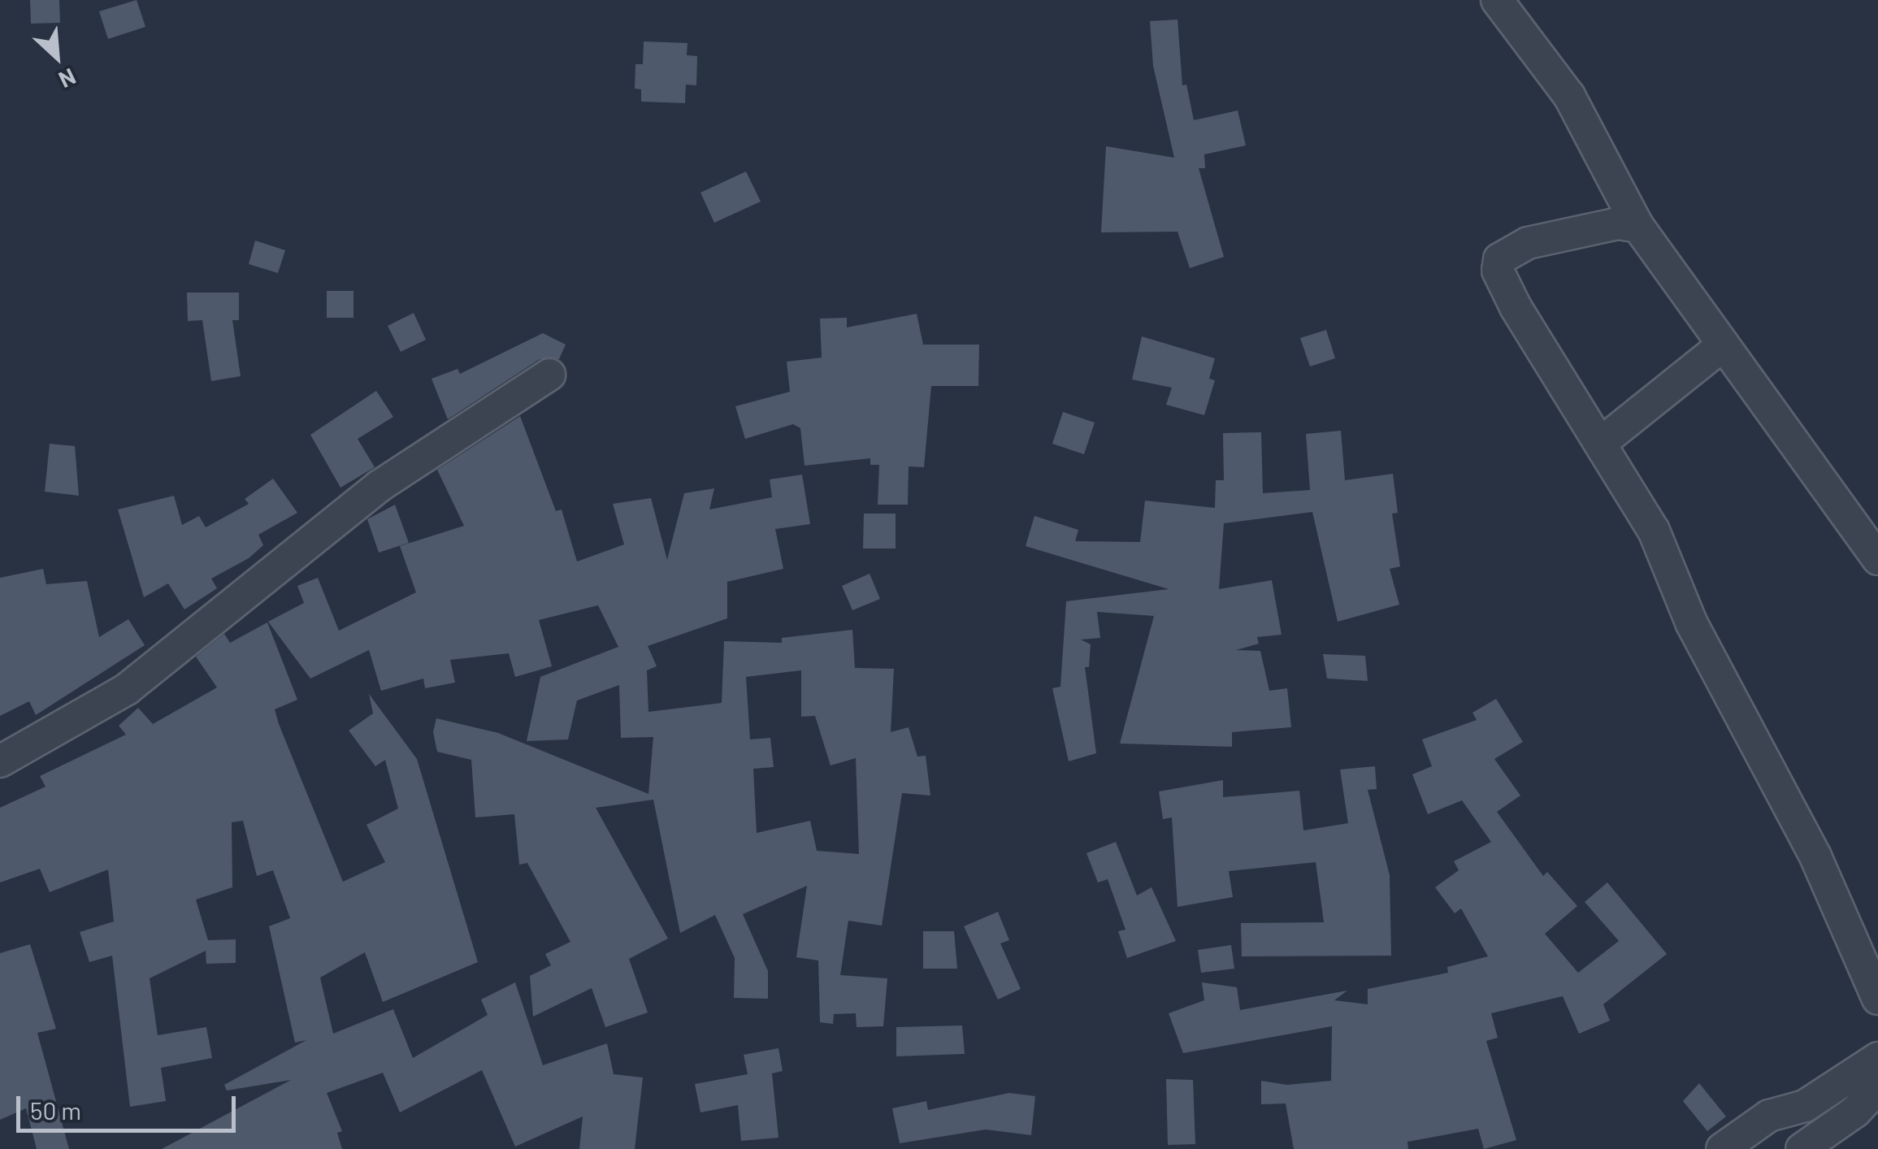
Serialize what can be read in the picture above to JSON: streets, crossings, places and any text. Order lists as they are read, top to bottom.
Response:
{
  "scale_bar": "50 m",
  "north": "bottom right"
}
